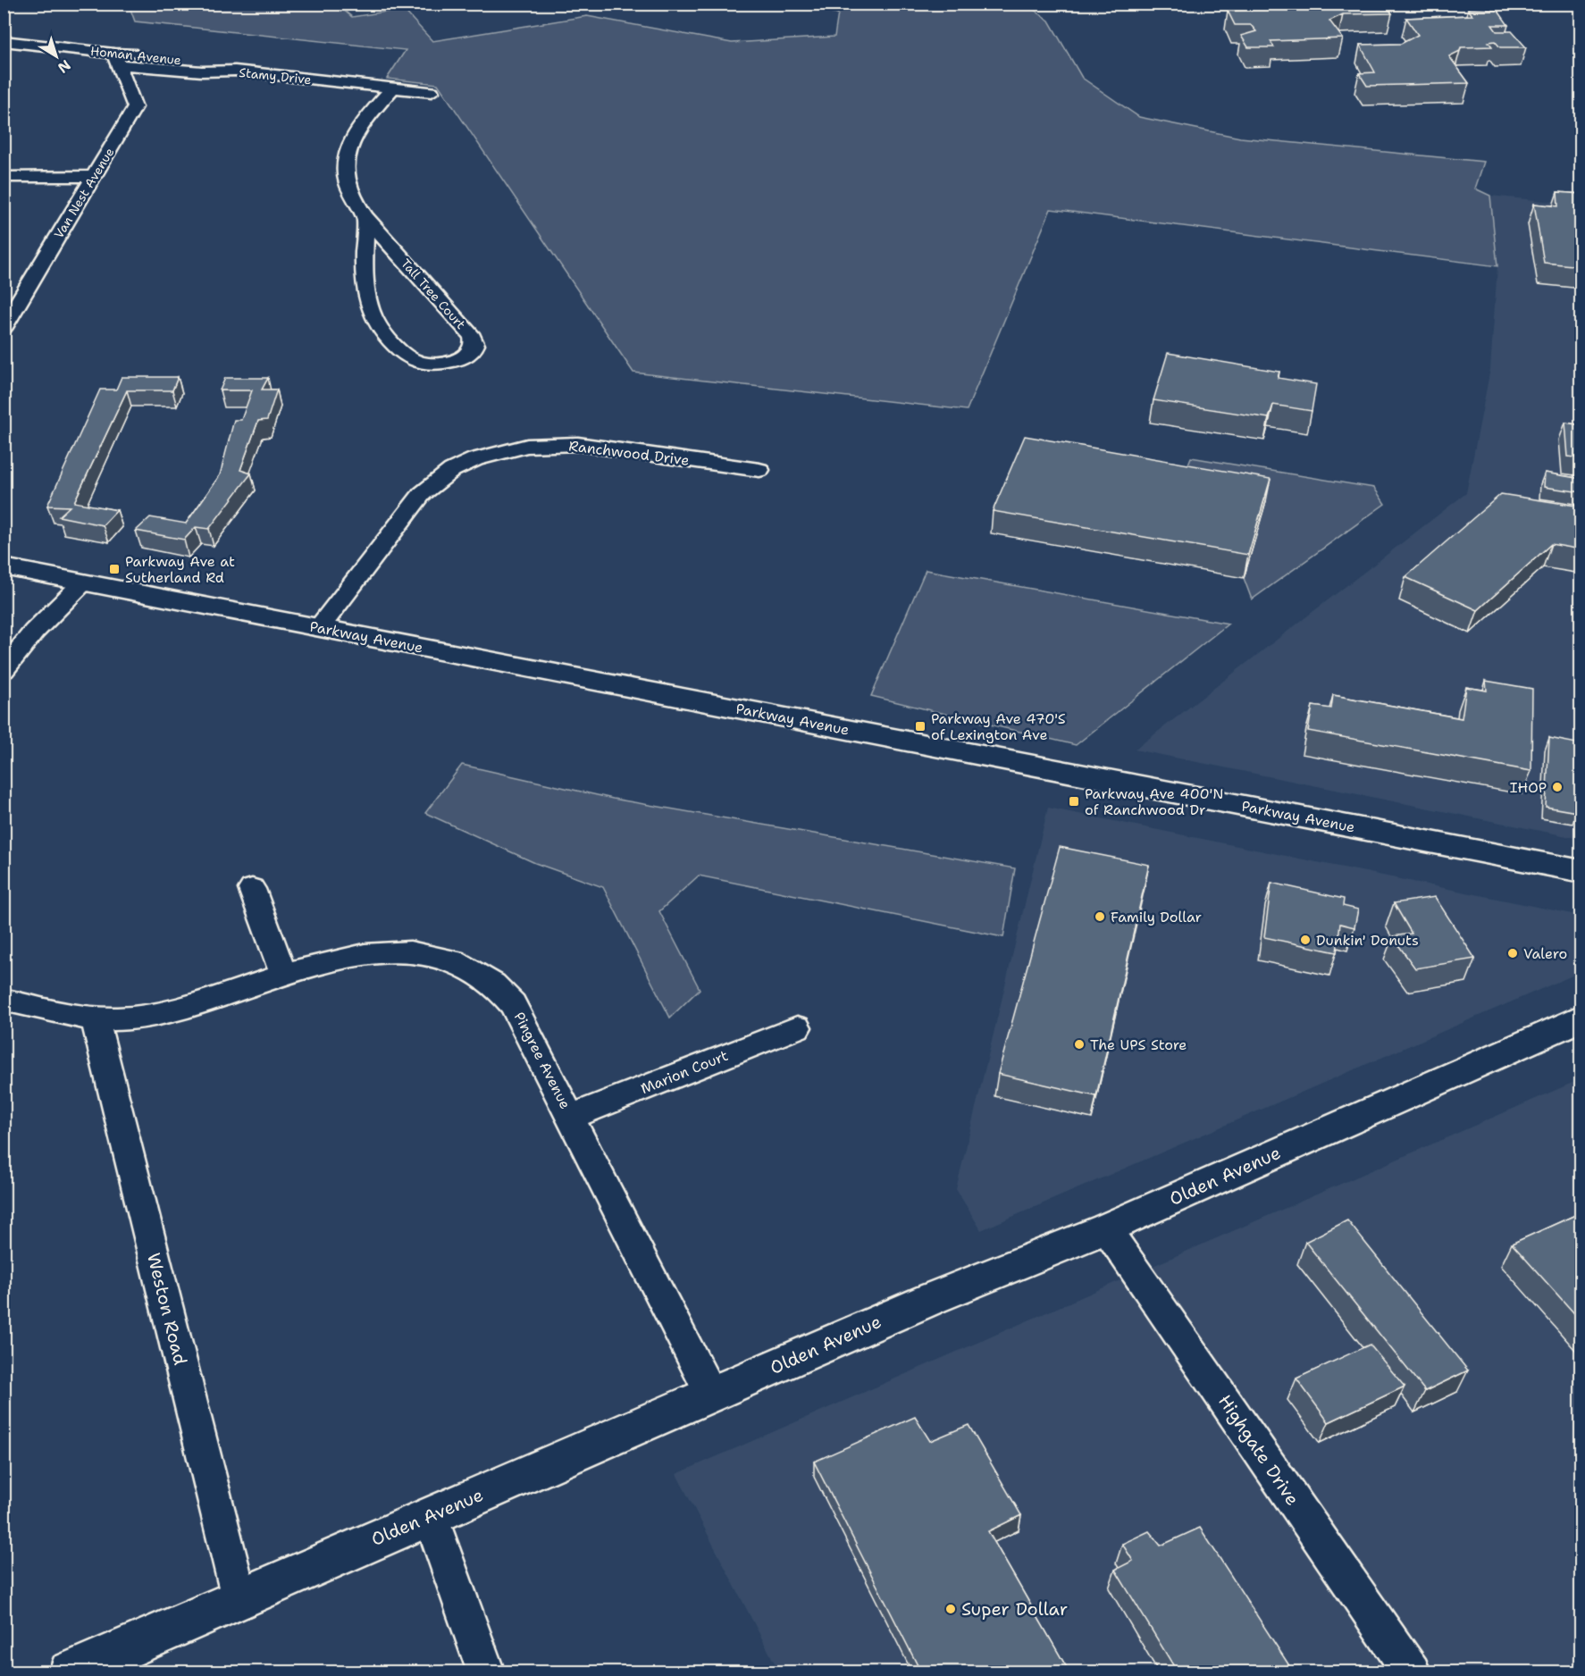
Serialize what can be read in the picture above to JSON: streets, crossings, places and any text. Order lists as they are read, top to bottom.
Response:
{
  "streets": {
    "main road": ["Parkway Avenue", "Olden Avenue"],
    "street": [
      "Homan Avenue",
      "Stamy Drive",
      "Van Nest Avenue",
      "Tall Tree Court",
      "Ranchwood Drive",
      "Pingree Avenue",
      "Marion Court",
      "Weston Road",
      "Highgate Drive"
    ]
  },
  "crossings": [
    ["Homan Avenue", "Stamy Drive"],
    ["Homan Avenue", "Van Nest Avenue"],
    ["Stamy Drive", "Van Nest Avenue"],
    ["Stamy Drive", "Tall Tree Court"],
    ["Ranchwood Drive", "Parkway Avenue"],
    ["Pingree Avenue", "Marion Court"],
    ["Pingree Avenue", "Olden Avenue"],
    ["Pingree Avenue", "Weston Road"],
    ["Olden Avenue", "Weston Road"],
    ["Olden Avenue", "Highgate Drive"]
  ],
  "places": {
    "transit": ["Parkway Ave at Sutherland Rd", "Parkway Ave 470'S of Lexington Ave", "Parkway Ave 400'N of Ranchwood Dr"],
    "other": [
      "IHOP",
      "Family Dollar",
      "Dunkin' Donuts",
      "Valero",
      "The UPS Store",
      "Super Dollar"
    ]
  },
  "north": "bottom right"
}
